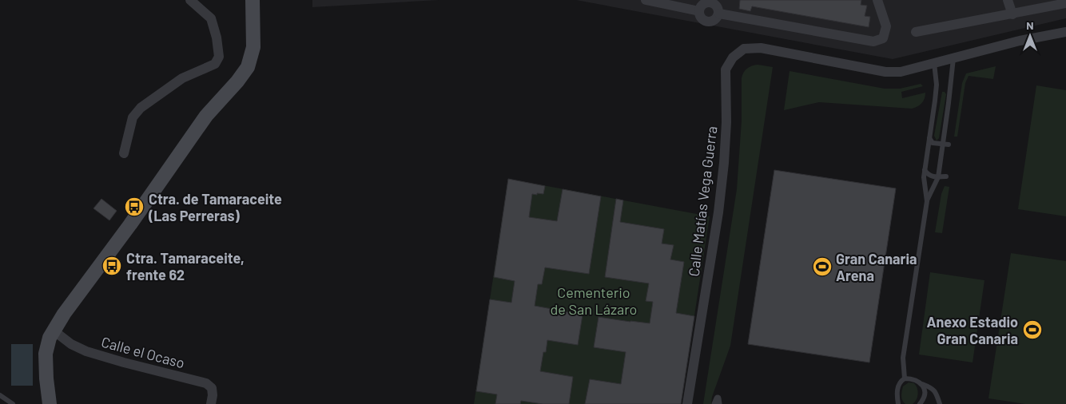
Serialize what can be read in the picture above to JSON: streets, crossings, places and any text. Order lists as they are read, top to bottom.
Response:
{
  "streets": {
    "street": ["Calle Matías Vega Guerra", "Calle el Ocaso"]
  },
  "parks": ["Cementerio de San Lázaro"],
  "places": {
    "bus stop": ["Ctra. de Tamaraceite (Las Perreras)", "Ctra. Tamaraceite, frente 62"],
    "sports": ["Gran Canaria Arena", "Anexo Estadio Gran Canaria"]
  },
  "north": "top"
}
